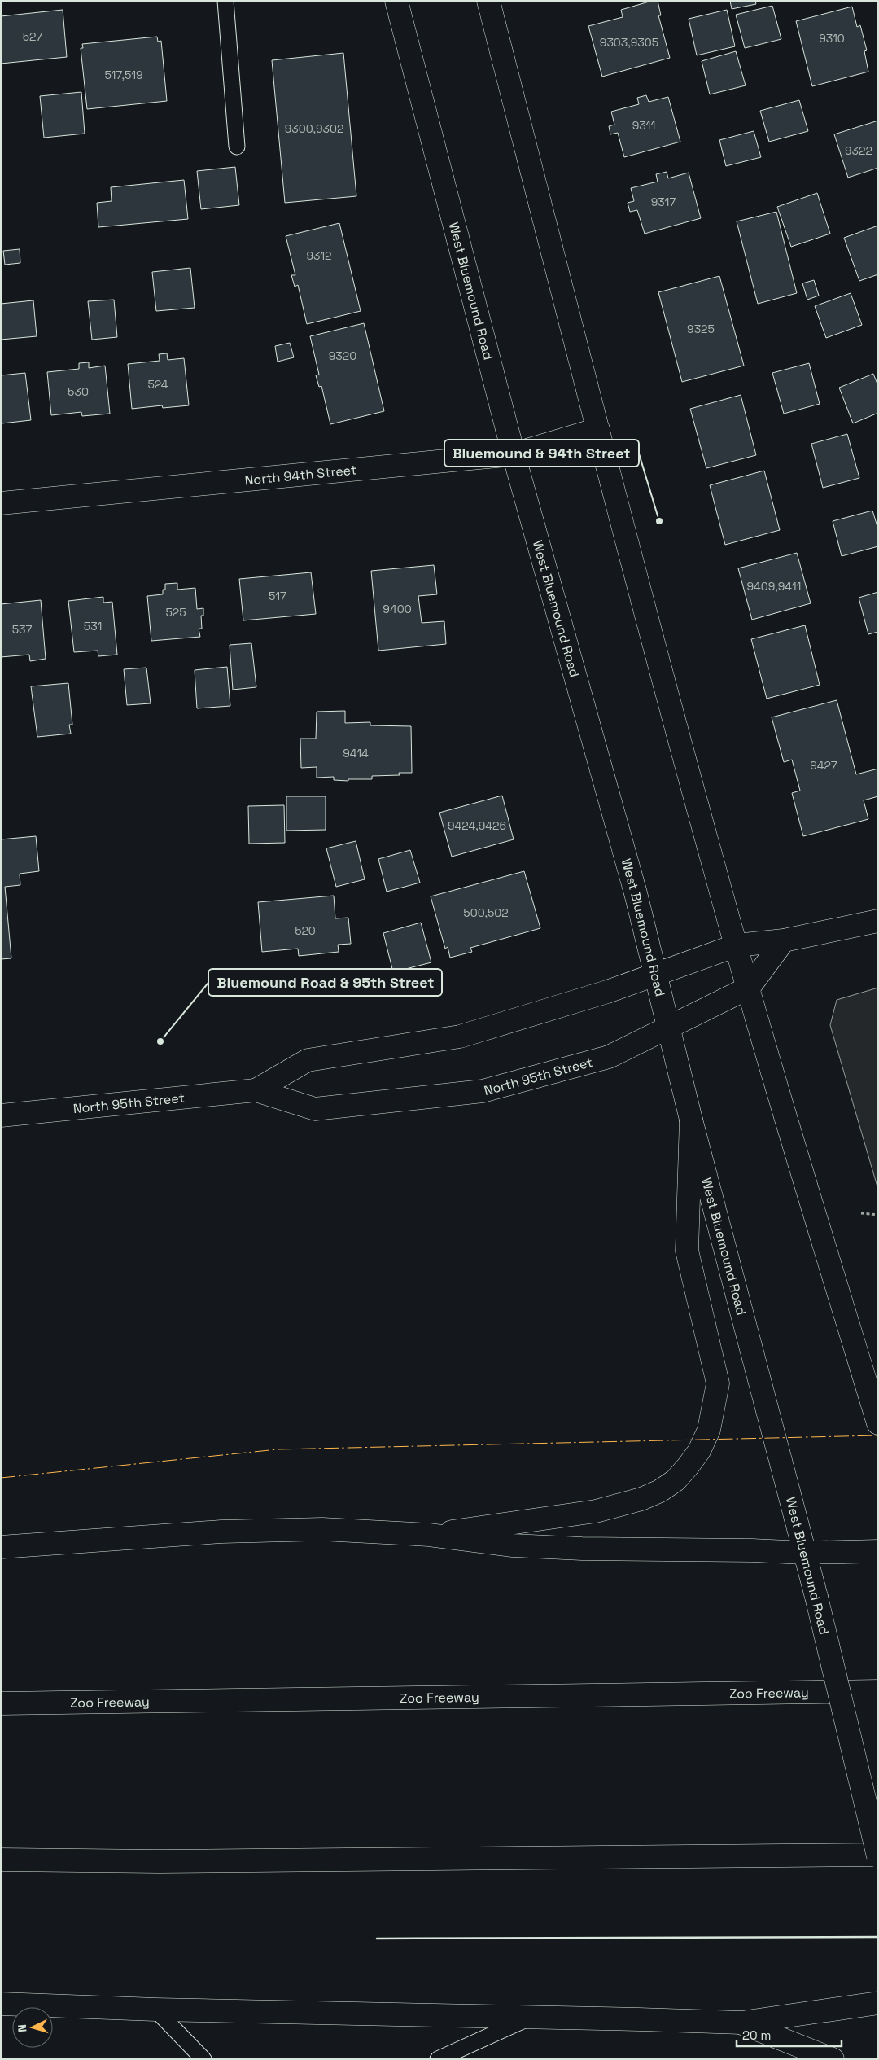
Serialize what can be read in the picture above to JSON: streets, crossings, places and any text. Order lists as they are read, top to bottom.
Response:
{
  "streets": {
    "main road": [
      "West Bluemound Road",
      "North 94th Street",
      "North 95th Street",
      "Zoo Freeway"
    ]
  },
  "crossings": [
    ["West Bluemound Road", "North 94th Street"],
    ["West Bluemound Road", "North 95th Street"]
  ],
  "places": ["Bluemound & 94th Street", "Bluemound Road & 95th Street"],
  "house_numbers": [
    "527",
    "9310",
    "9303,9305",
    "517,519",
    "9311",
    "9300,9302",
    "9322",
    "9317",
    "9312",
    "9325",
    "9320",
    "524",
    "530",
    "9409,9411",
    "517",
    "9400",
    "525",
    "531",
    "537",
    "9414",
    "9427",
    "9424,9426",
    "500,502",
    "520"
  ],
  "scale_bar": "20 m",
  "north": "left"
}
